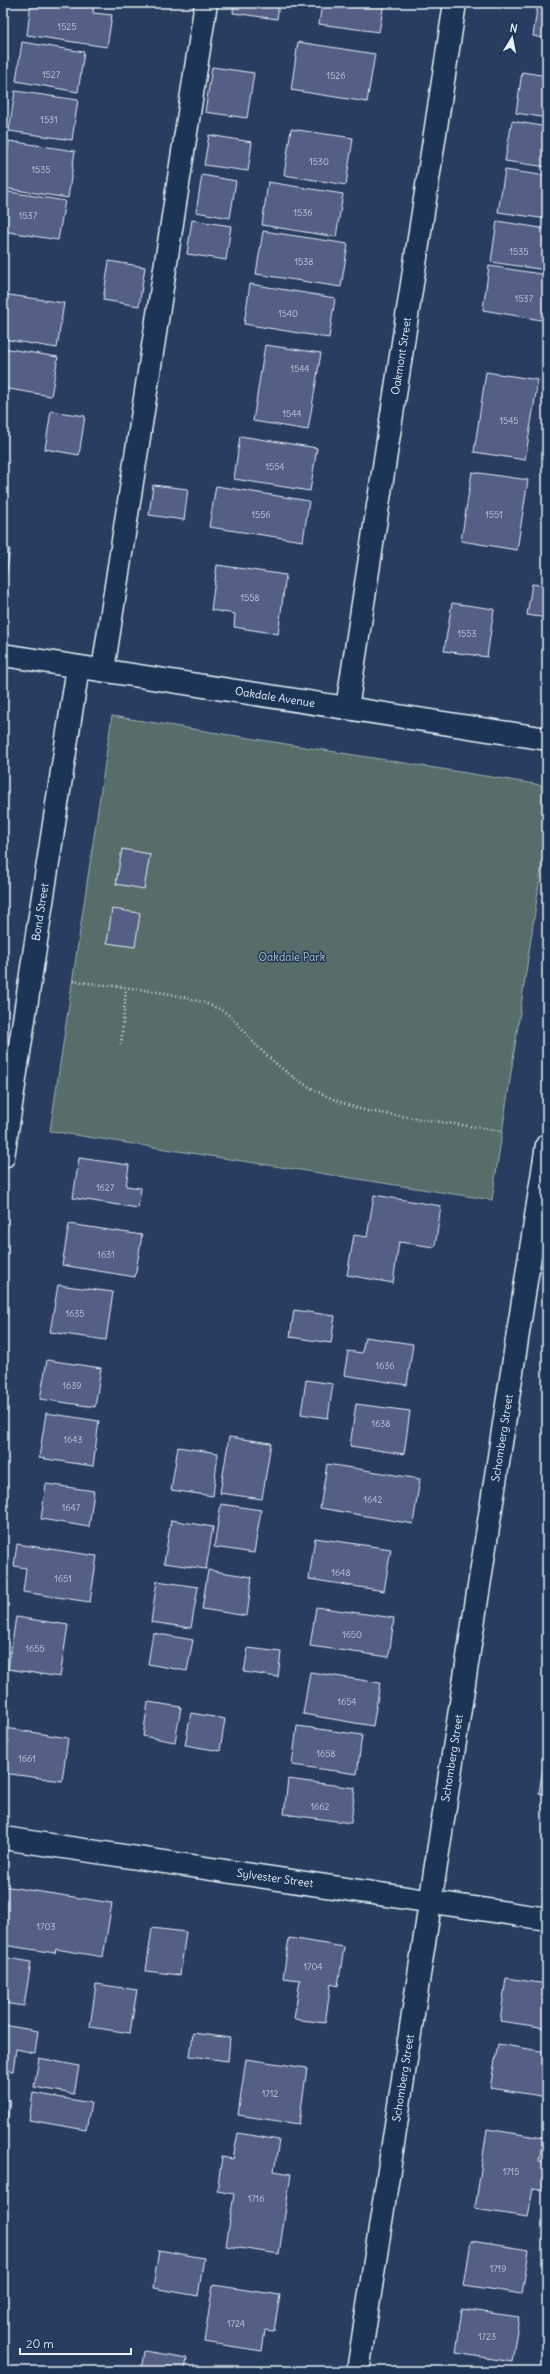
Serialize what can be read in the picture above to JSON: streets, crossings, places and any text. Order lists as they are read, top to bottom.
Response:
{
  "streets": {
    "street": [
      "Oakmont Street",
      "Oakdale Avenue",
      "Bond Street",
      "Schomberg Street",
      "Sylvester Street"
    ]
  },
  "crossings": [
    ["Oakmont Street", "Oakdale Avenue"],
    ["Oakdale Avenue", "Bond Street"],
    ["Schomberg Street", "Sylvester Street"]
  ],
  "parks": ["Oakdale Park"],
  "house_numbers": [
    "1525",
    "1527",
    "1526",
    "1531",
    "1530",
    "1535",
    "1536",
    "1537",
    "1535",
    "1538",
    "1537",
    "1540",
    "1544",
    "1544",
    "1545",
    "1554",
    "1556",
    "1551",
    "1558",
    "1553",
    "1627",
    "1631",
    "1635",
    "1636",
    "1639",
    "1638",
    "1643",
    "1642",
    "1647",
    "1648",
    "1651",
    "1650",
    "1655",
    "1654",
    "1658",
    "1661",
    "1662",
    "1703",
    "1704",
    "1712",
    "1715",
    "1716",
    "1719",
    "1724",
    "1723"
  ],
  "scale_bar": "20 m",
  "north": "top"
}
